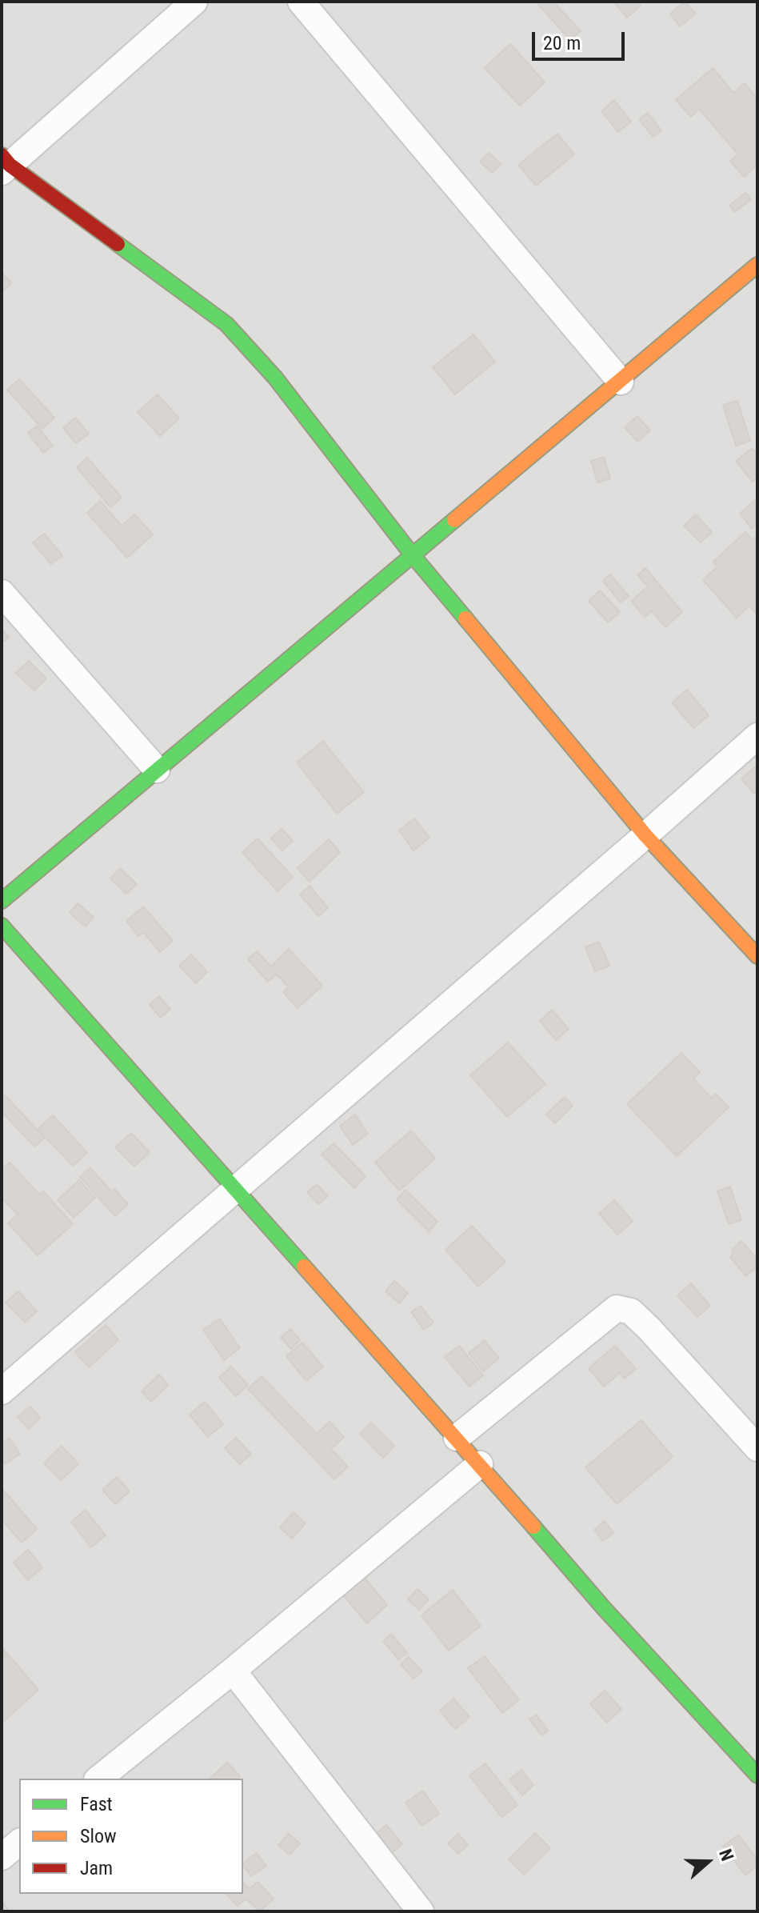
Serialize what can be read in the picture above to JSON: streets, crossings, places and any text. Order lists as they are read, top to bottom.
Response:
{
  "legend": ["Fast", "Slow", "Jam"],
  "scale_bar": "20 m",
  "north": "right"
}
